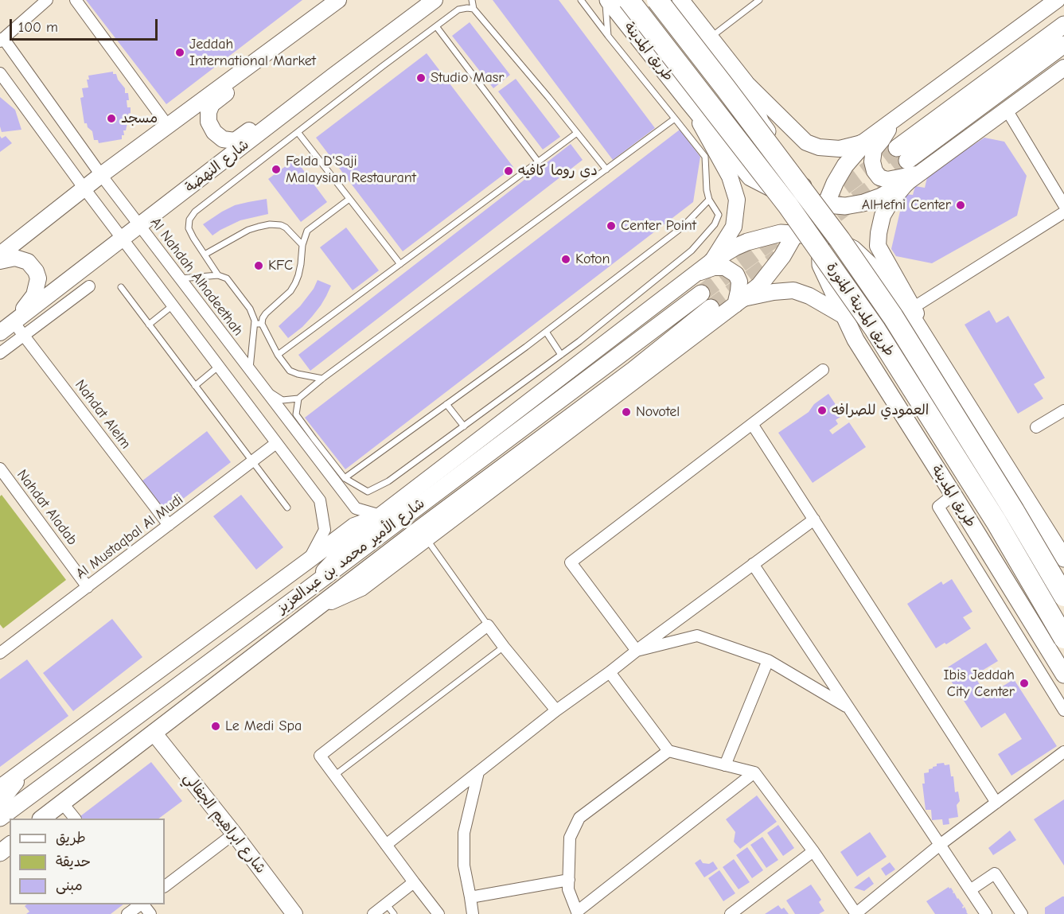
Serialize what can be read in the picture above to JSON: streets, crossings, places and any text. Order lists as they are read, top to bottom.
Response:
{
  "streets": {
    "highway": ["طريق المدينة المنورة"],
    "main road": [
      "طريق المدينة",
      "شارع النهضة",
      "شارع الأمير محمد بن عبدالعزيز",
      "شارع ابراهيم الجفالي"
    ],
    "street": [
      "Al Nahdah Alhadeethah",
      "Nahdat Alelm",
      "Nahdat Aladab",
      "Al Mustaqbal Al Mudi"
    ]
  },
  "crossings": [
    ["شارع النهضة", "Al Nahdah Alhadeethah"],
    ["شارع النهضة", "Nahdat Alelm"],
    ["Nahdat Alelm", "Al Mustaqbal Al Mudi"],
    ["Nahdat Aladab", "Al Mustaqbal Al Mudi"],
    ["شارع الأمير محمد بن عبدالعزيز", "شارع ابراهيم الجفالي"]
  ],
  "places": [
    "Jeddah International Market",
    "Studio Masr",
    "مسجد",
    "Felda D'Saji Malaysian Restaurant",
    "دى روما كافيه",
    "AlHefni Center",
    "Center Point",
    "Koton",
    "KFC",
    "العمودي للصرافه",
    "Novotel",
    "Ibis Jeddah City Center",
    "Le Medi Spa"
  ],
  "legend": ["طريق", "حديقة", "مبنى"],
  "scale_bar": "100 m"
}
